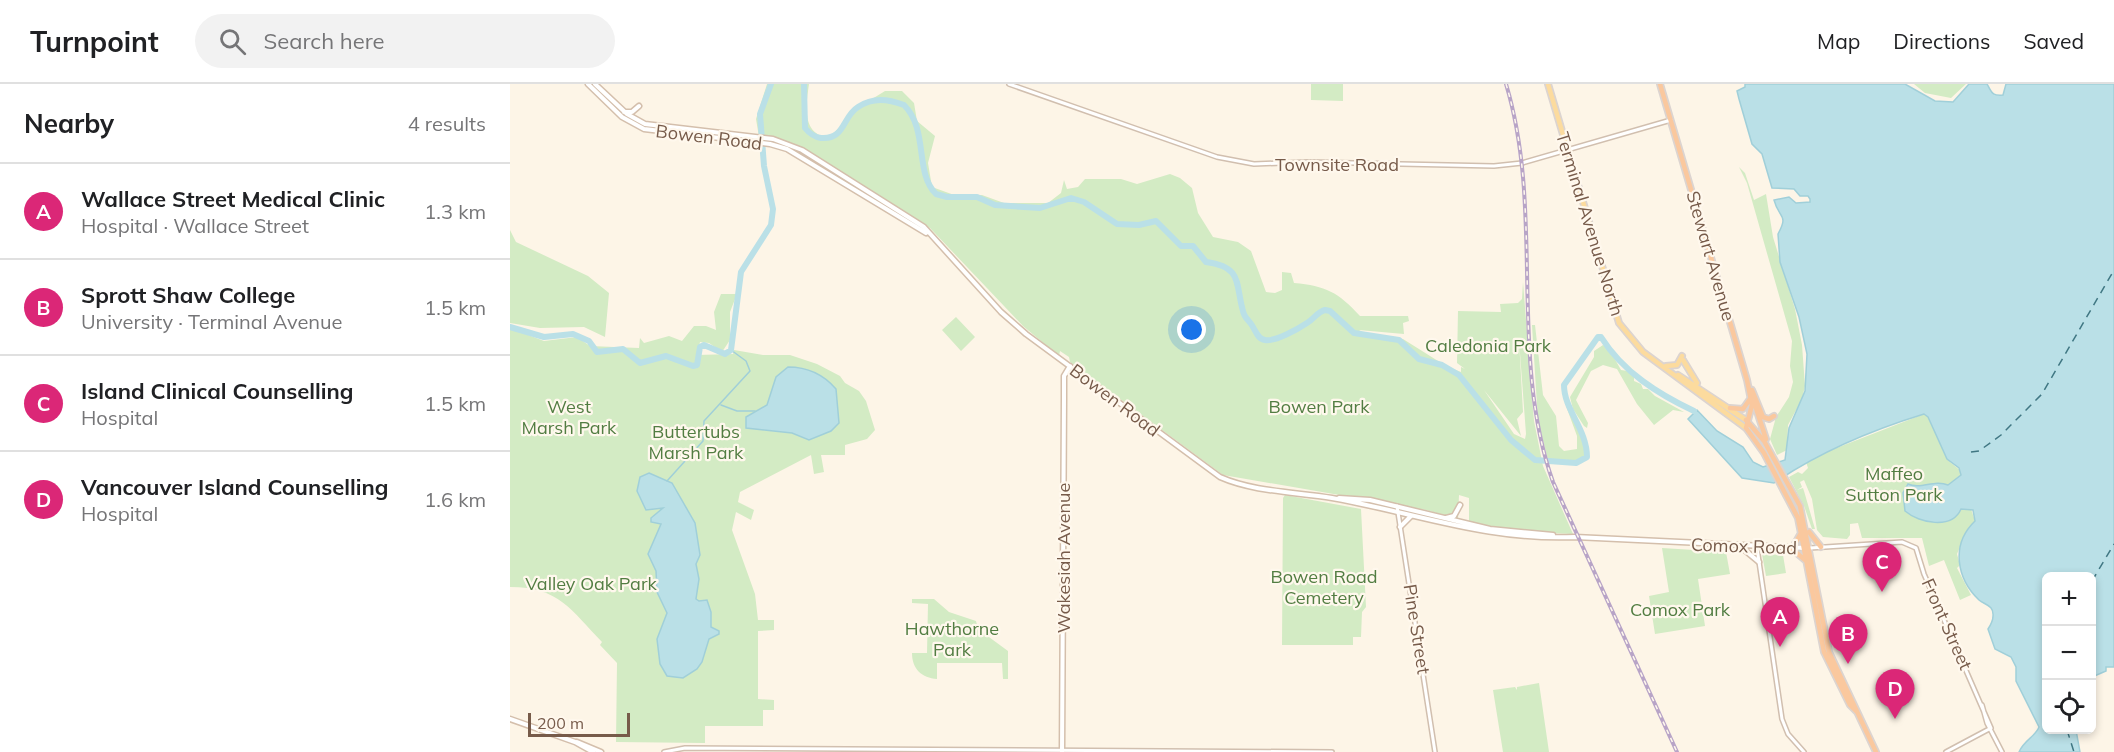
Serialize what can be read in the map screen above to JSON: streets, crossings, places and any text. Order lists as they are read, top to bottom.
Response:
{
  "streets": {
    "highway": ["Terminal Avenue North", "Stewart Avenue"],
    "main road": ["Bowen Road", "Comox Road", "Wakesiah Avenue"],
    "street": ["Townsite Road", "Front Street", "Pine Street"]
  },
  "crossings": [
    ["Bowen Road", "Comox Road"],
    ["Bowen Road", "Wakesiah Avenue"],
    ["Bowen Road", "Pine Street"],
    ["Townsite Road", "Terminal Avenue North"],
    ["Townsite Road", "Stewart Avenue"],
    ["Terminal Avenue North", "Stewart Avenue"],
    ["Terminal Avenue North", "Comox Road"],
    ["Comox Road", "Front Street"]
  ],
  "parks": [
    "Caledonia Park",
    "West Marsh Park",
    "Bowen Park",
    "Buttertubs Marsh Park",
    "Maffeo Sutton Park",
    "Bowen Road Cemetery",
    "Valley Oak Park",
    "Comox Park",
    "Hawthorne Park"
  ],
  "scale_bar": "200 m",
  "page": {
    "header": "Turnpoint",
    "search": "Search here",
    "nav": ["Map", "Directions", "Saved"],
    "heading": ["Nearby", "4 results"],
    "list": [
      {
        "mark": "A",
        "name": "Wallace Street Medical Clinic",
        "note": "Hospital · Wallace Street",
        "value": "1.3 km"
      },
      {
        "mark": "B",
        "name": "Sprott Shaw College",
        "note": "University · Terminal Avenue",
        "value": "1.5 km"
      },
      {
        "mark": "C",
        "name": "Island Clinical Counselling",
        "note": "Hospital",
        "value": "1.5 km"
      },
      {
        "mark": "D",
        "name": "Vancouver Island Counselling",
        "note": "Hospital",
        "value": "1.6 km"
      }
    ],
    "pins": [
      "C",
      "A",
      "B",
      "D"
    ],
    "map_buttons": ["+", "−"],
    "scale": "200 m"
  }
}
